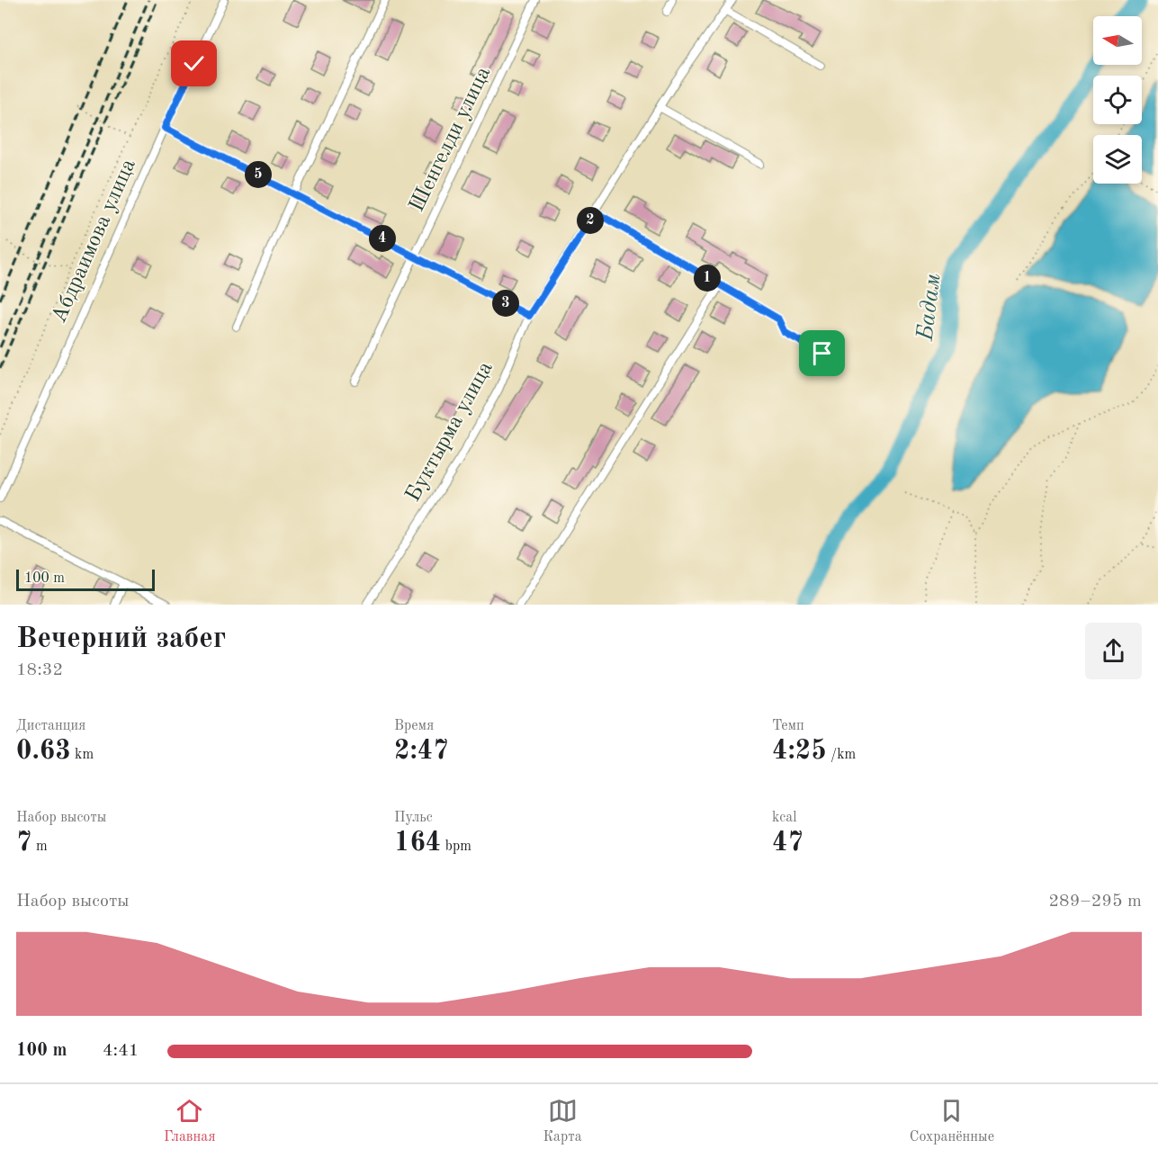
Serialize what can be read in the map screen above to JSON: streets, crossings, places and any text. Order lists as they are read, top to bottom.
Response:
{
  "streets": {
    "street": ["Шенгелди улица", "Абдраимова улица", "Буктырма улица"]
  },
  "water": ["Бадам"],
  "scale_bar": "100 m",
  "north": "left",
  "page": {
    "pins": [
      "5",
      "2",
      "4",
      "1",
      "3"
    ],
    "scale": "100 m",
    "heading": ["Вечерний забег", "18:32"],
    "stats": [
      ["Дистанция", "0.63 km"],
      ["Время", "2:47"],
      ["Темп", "4:25 /km"],
      ["Набор высоты", "7 m"],
      ["Пульс", "164 bpm"],
      ["kcal", "47"]
    ],
    "chart": ["Набор высоты", "289–295 m"],
    "list": [
      {
        "name": "100 m",
        "note": "4:41"
      }
    ],
    "tabs": ["Главная", "Карта", "Сохранённые"]
  }
}
